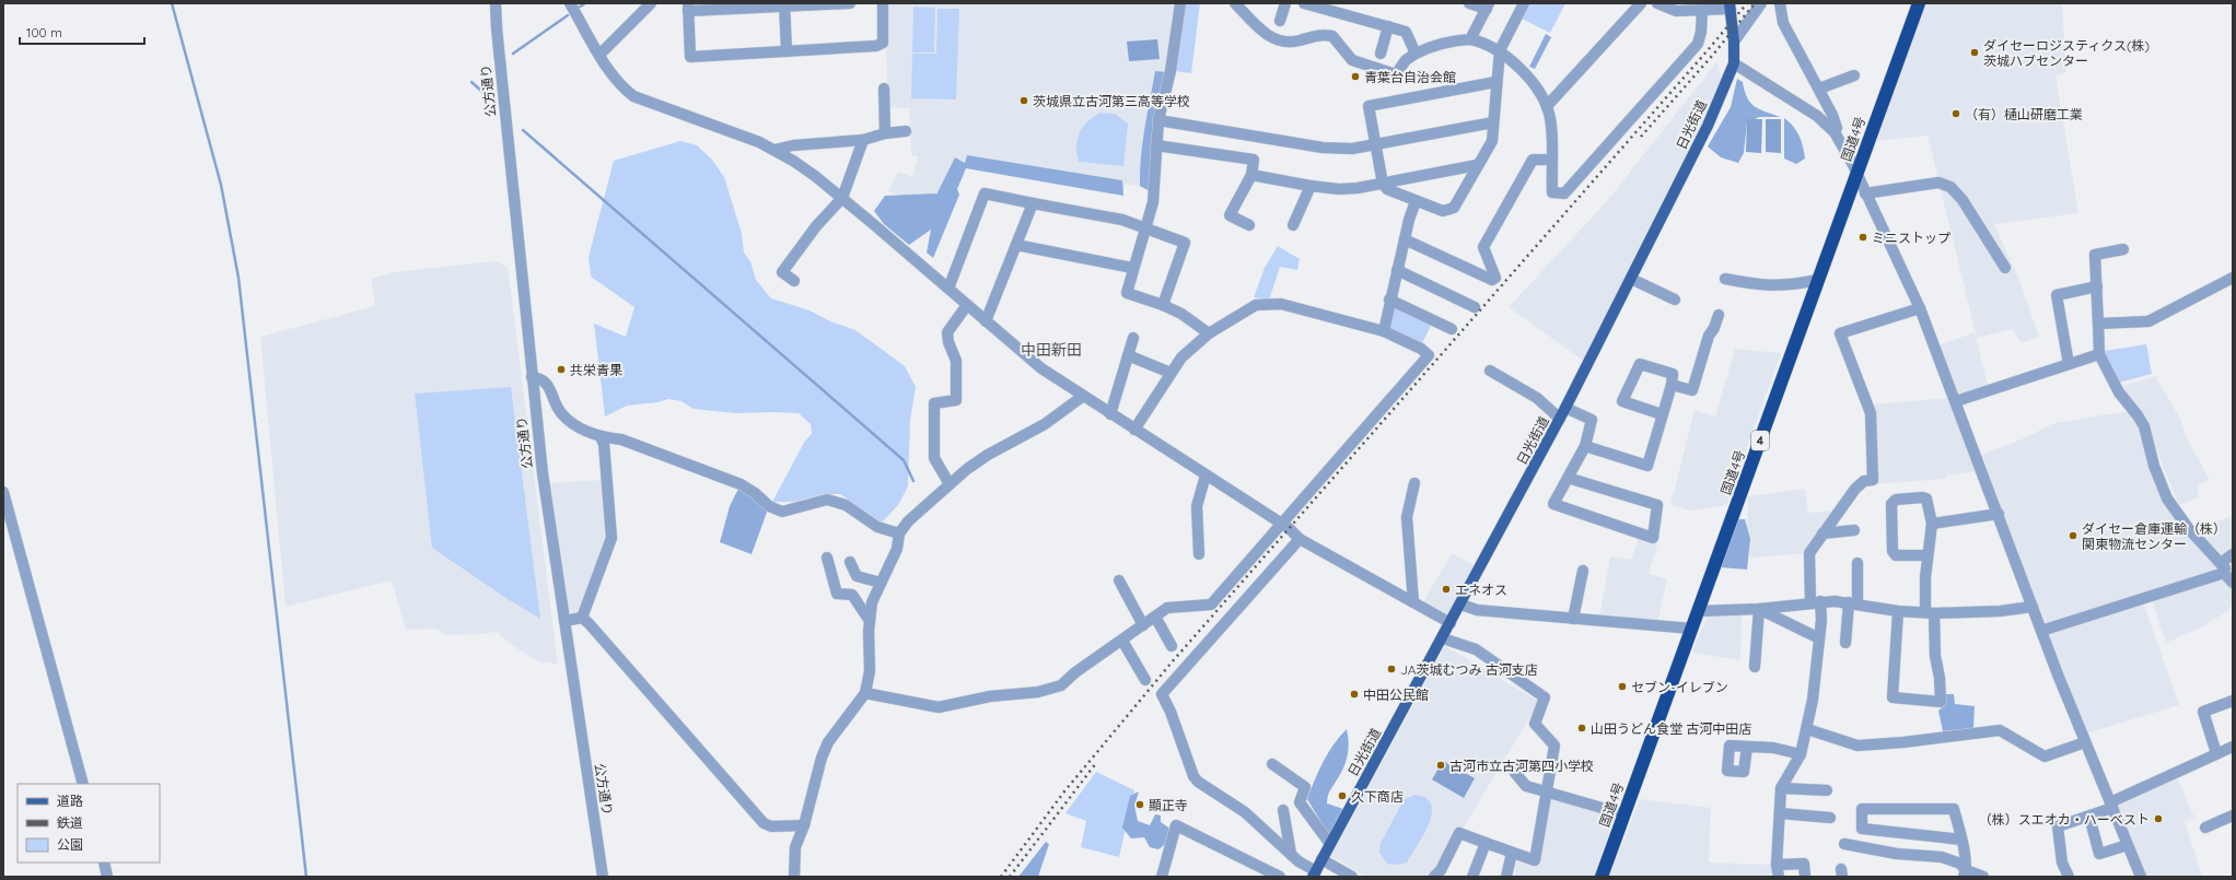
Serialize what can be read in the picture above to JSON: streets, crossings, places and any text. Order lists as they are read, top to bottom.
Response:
{
  "streets": {
    "highway": ["国道4号", "4"],
    "main road": ["日光街道"],
    "street": ["公方通り"]
  },
  "districts": ["中田新田"],
  "places": [
    "ダイセーロジスティクス(株) 茨城ハブセンター",
    "青葉台自治会館",
    "茨城県立古河第三高等学校",
    "（有）樋山研磨工業",
    "ミニストップ",
    "共栄青果",
    "ダイセー倉庫運輸（株） 関東物流センター",
    "エネオス",
    "JA茨城むつみ 古河支店",
    "セブン-イレブン",
    "中田公民館",
    "山田うどん食堂 古河中田店",
    "古河市立古河第四小学校",
    "久下商店",
    "顯正寺",
    "（株）スエオカ・ハーベスト"
  ],
  "legend": ["道路", "鉄道", "公園"],
  "scale_bar": "100 m"
}
